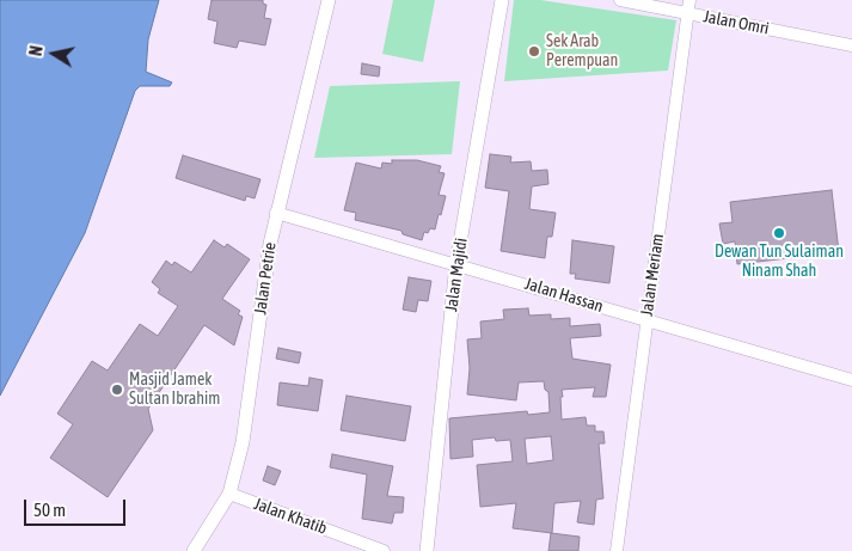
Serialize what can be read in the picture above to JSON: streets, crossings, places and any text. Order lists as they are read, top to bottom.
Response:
{
  "streets": {
    "street": [
      "Jalan Omri",
      "Jalan Majidi",
      "Jalan Meriam",
      "Jalan Petrie",
      "Jalan Hassan",
      "Jalan Khatib"
    ]
  },
  "crossings": [
    ["Jalan Omri", "Jalan Meriam"],
    ["Jalan Majidi", "Jalan Hassan"],
    ["Jalan Meriam", "Jalan Hassan"],
    ["Jalan Petrie", "Jalan Hassan"],
    ["Jalan Petrie", "Jalan Khatib"]
  ],
  "places": ["Sek Arab Perempuan", "Dewan Tun Sulaiman Ninam Shah", "Masjid Jamek Sultan Ibrahim"],
  "scale_bar": "50 m",
  "north": "left"
}
